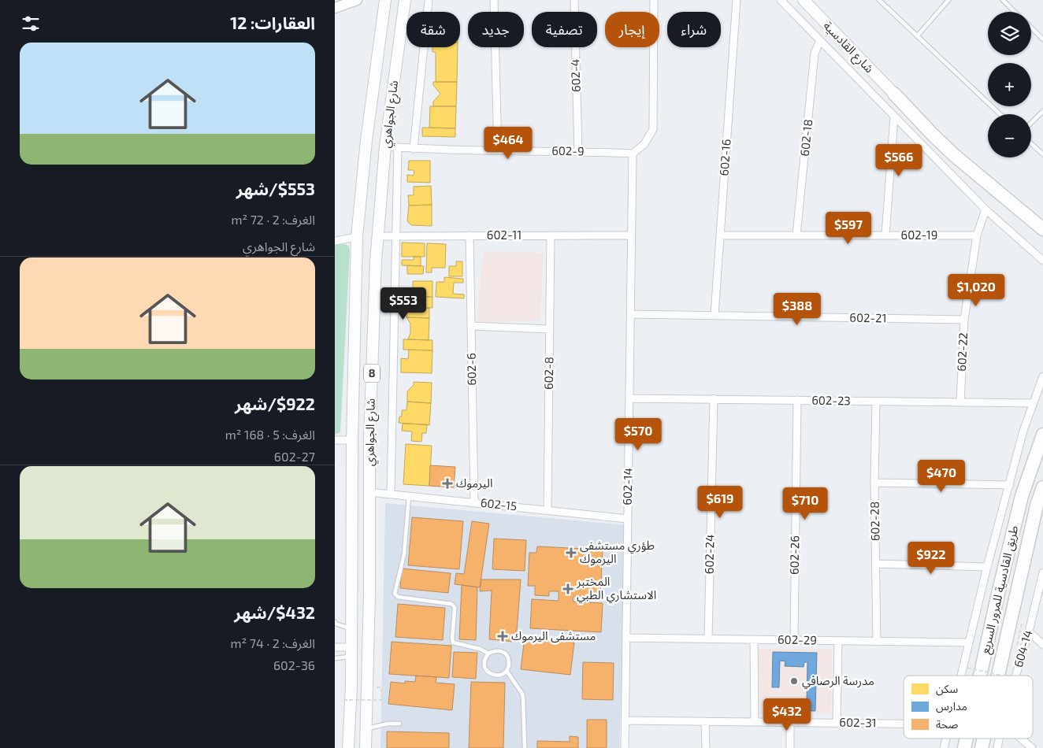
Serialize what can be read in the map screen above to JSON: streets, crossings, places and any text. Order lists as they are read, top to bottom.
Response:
{
  "streets": {
    "highway": ["طريق القادسية للمرور السريع"],
    "main road": ["شارع القادسية", "شارع الجواهري", "8"],
    "street": [
      "602-4",
      "602-18",
      "602-9",
      "602-16",
      "602-11",
      "602-19",
      "602-21",
      "602-22",
      "602-6",
      "602-8",
      "602-23",
      "602-14",
      "602-15",
      "602-28",
      "602-24",
      "602-26",
      "602-29",
      "604-14",
      "602-31"
    ]
  },
  "crossings": [
    ["602-4", "602-9"],
    ["شارع الجواهري", "602-9"],
    ["شارع الجواهري", "602-11"],
    ["شارع الجواهري", "602-15"],
    ["602-18", "602-19"],
    ["602-9", "602-14"],
    ["602-16", "602-19"],
    ["602-16", "602-21"],
    ["602-11", "602-6"],
    ["602-11", "602-8"],
    ["602-11", "602-14"],
    ["602-19", "602-22"],
    ["602-21", "602-22"],
    ["602-21", "602-14"],
    ["602-22", "602-23"],
    ["602-6", "602-15"],
    ["602-8", "602-15"],
    ["602-23", "602-14"],
    ["602-23", "602-28"],
    ["602-23", "602-24"],
    ["602-23", "602-26"],
    ["602-14", "602-15"],
    ["602-14", "602-29"],
    ["602-14", "602-31"],
    ["602-28", "602-29"],
    ["602-24", "602-29"],
    ["602-26", "602-29"]
  ],
  "places": {
    "health": [
      "اليرموك",
      "طؤري مستشفى اليرموك",
      "المختبر الاستشاري الطبي",
      "مستشفى اليرموك"
    ],
    "other": ["مدرسة الرصافي"]
  },
  "legend": ["سكن", "مدارس", "صحة"],
  "page": {
    "heading": "العقارات: 12",
    "map_buttons": ["+", "−"],
    "chip": [
      "شراء",
      "إيجار",
      "تصفية",
      "جديد",
      "شقة"
    ],
    "list": [
      {
        "name": "$553/شهر",
        "note": "الغرف: 2 · 72 m² · شارع الجواهري"
      },
      {
        "name": "$922/شهر",
        "note": "الغرف: 5 · 168 m² · 602-27"
      },
      {
        "name": "$432/شهر",
        "note": "الغرف: 2 · 74 m² · 602-36"
      }
    ],
    "price": [
      "$464",
      "$566",
      "$597",
      "$1,020",
      "$553",
      "$388",
      "$570",
      "$470",
      "$619",
      "$710",
      "$922",
      "$432"
    ]
  }
}
